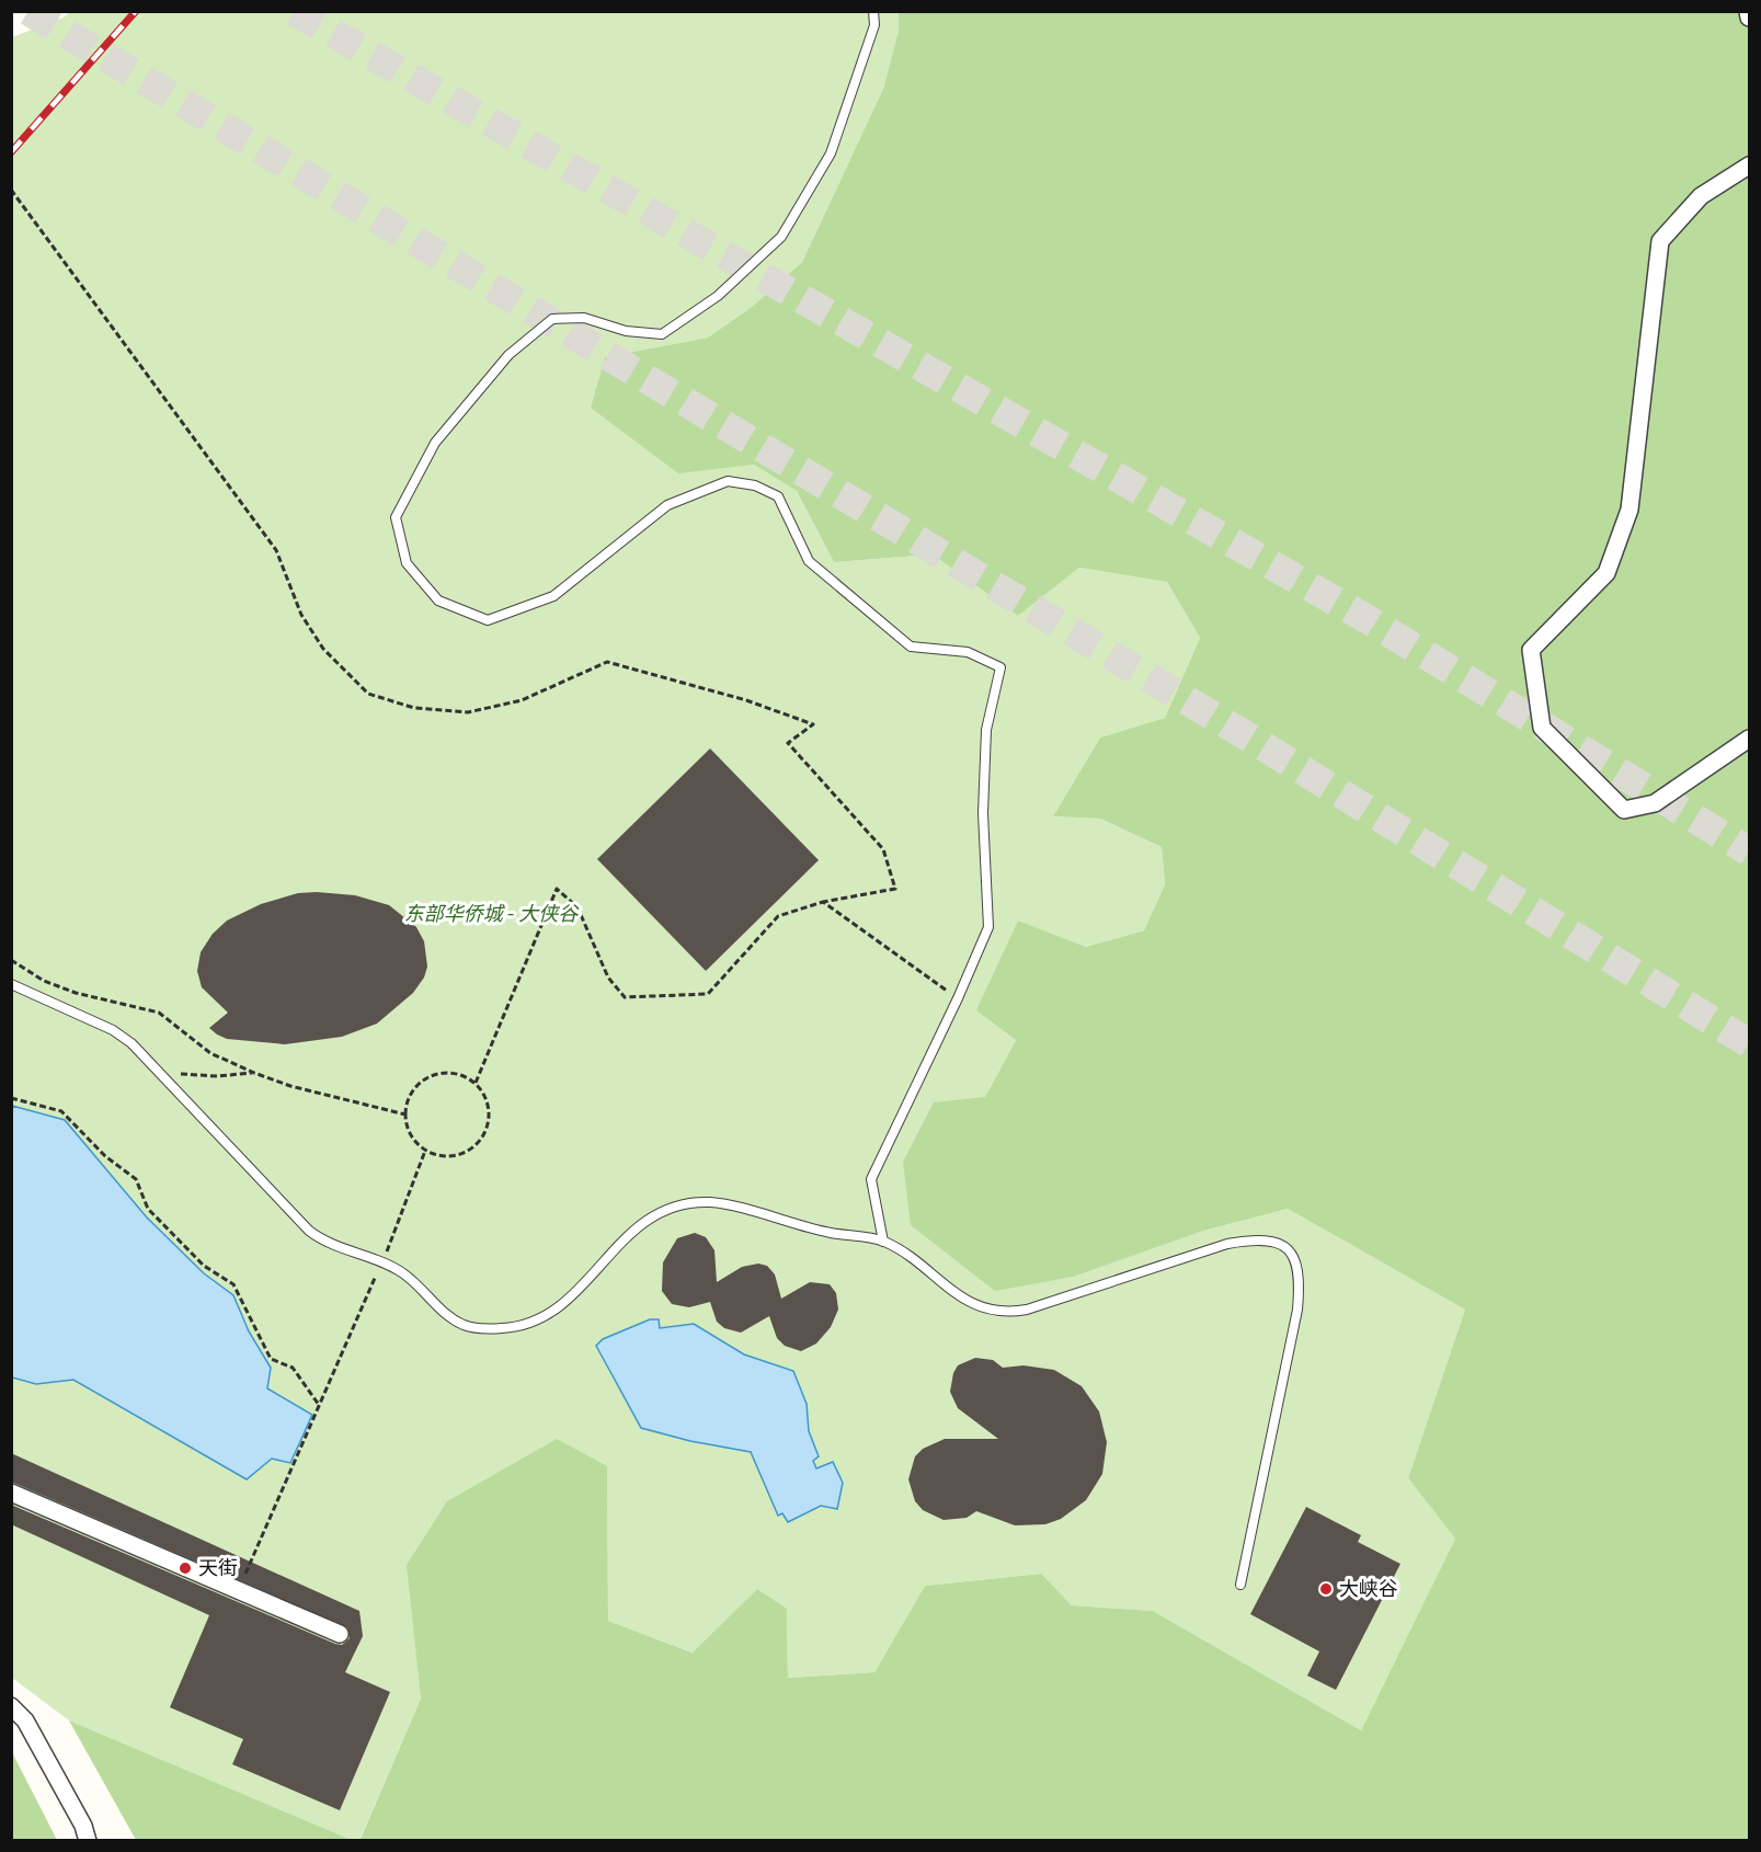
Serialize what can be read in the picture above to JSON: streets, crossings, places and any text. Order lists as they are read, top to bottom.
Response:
{
  "parks": ["东部华侨城 - 大侠谷"],
  "places": ["天街", "大峡谷"]
}
